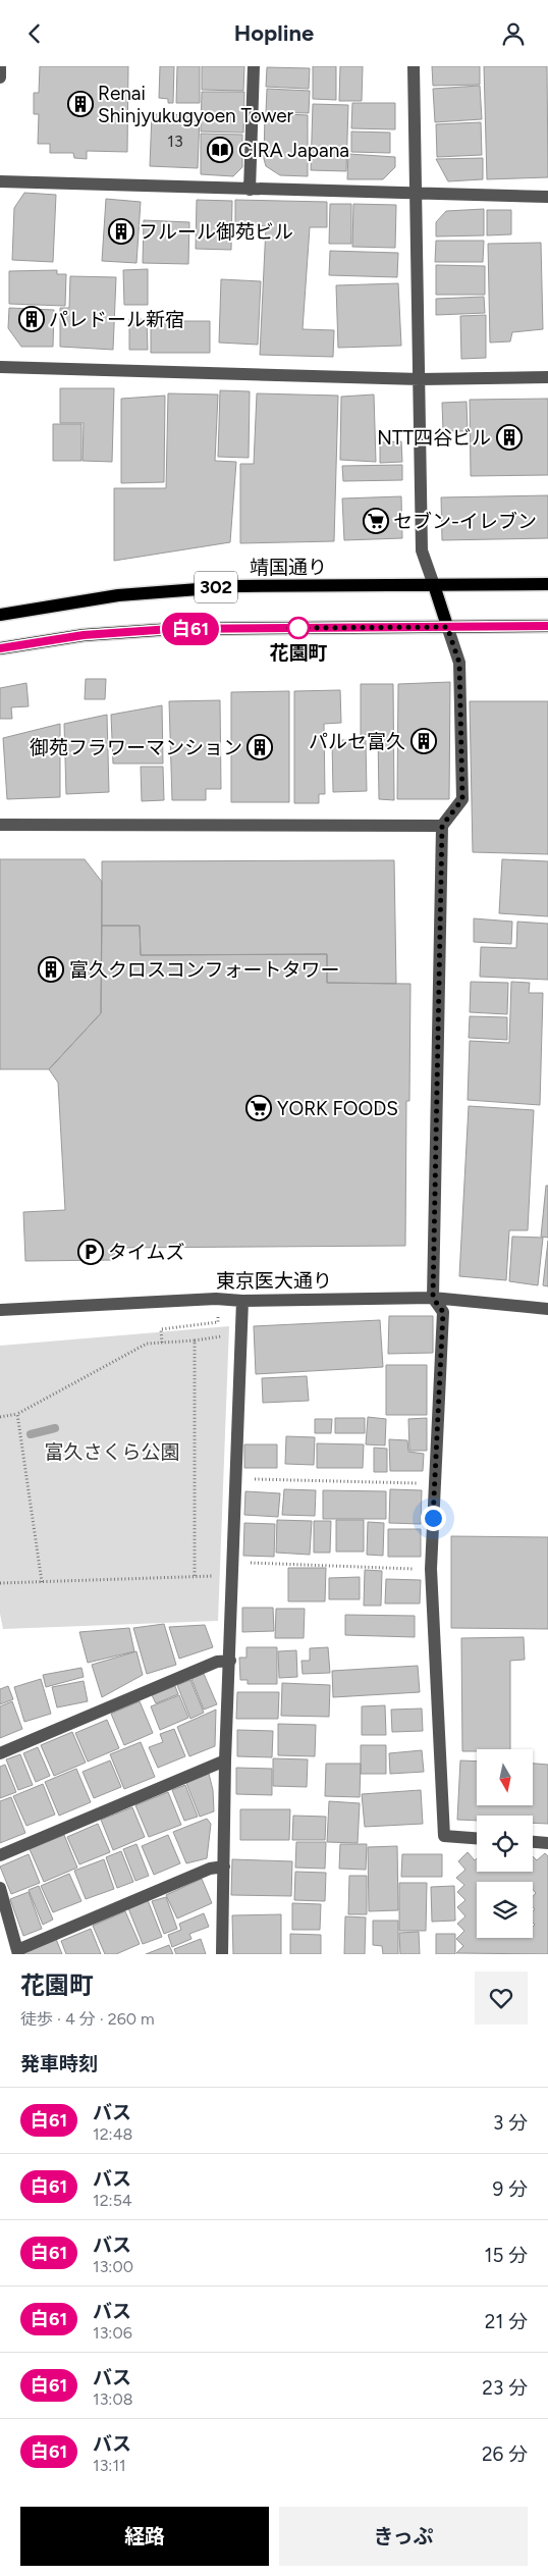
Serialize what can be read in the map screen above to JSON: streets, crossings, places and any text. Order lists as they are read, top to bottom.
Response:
{
  "streets": {
    "main road": ["靖国通り", "302"],
    "street": ["東京医大通り"]
  },
  "parks": ["富久さくら公園"],
  "places": {
    "building": [
      "Renai Shinjyukugyoen Tower",
      "フルール御苑ビル",
      "パレドール新宿",
      "NTT四谷ビル",
      "パルセ富久",
      "御苑フラワーマンション",
      "富久クロスコンフォートタワー"
    ],
    "library": ["CIRA Japana"],
    "supermarket": ["セブン-イレブン", "YORK FOODS"],
    "other": ["花園町"],
    "parking": ["タイムズ"]
  },
  "lines": ["bus line 白61"],
  "house_numbers": ["13"],
  "north": "bottom",
  "page": {
    "header": "Hopline",
    "on_map": "白61",
    "heading": [
      ["花園町", "徒歩 · 4 分 · 260 m"],
      "発車時刻"
    ],
    "list": [
      {
        "mark": "白61",
        "name": "バス",
        "note": "12:48",
        "value": "3 分"
      },
      {
        "mark": "白61",
        "name": "バス",
        "note": "12:54",
        "value": "9 分"
      },
      {
        "mark": "白61",
        "name": "バス",
        "note": "13:00",
        "value": "15 分"
      },
      {
        "mark": "白61",
        "name": "バス",
        "note": "13:06",
        "value": "21 分"
      },
      {
        "mark": "白61",
        "name": "バス",
        "note": "13:08",
        "value": "23 分"
      },
      {
        "mark": "白61",
        "name": "バス",
        "note": "13:11",
        "value": "26 分"
      }
    ],
    "buttons": ["経路", "きっぷ"]
  }
}
